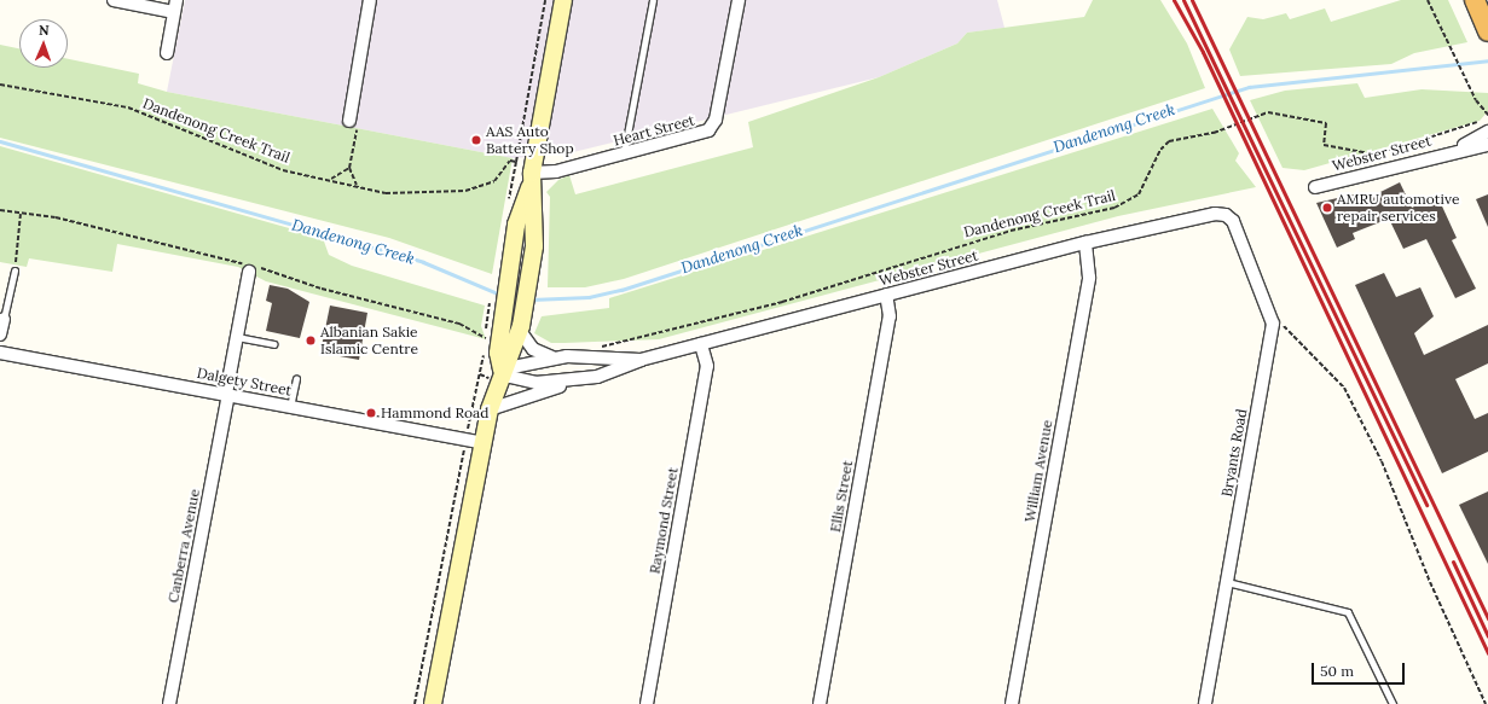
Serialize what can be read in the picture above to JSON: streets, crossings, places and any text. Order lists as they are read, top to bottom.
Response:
{
  "streets": {
    "street": [
      "Heart Street",
      "Webster Street",
      "Dalgety Street",
      "Bryants Road",
      "William Avenue",
      "Ellis Street",
      "Raymond Street",
      "Canberra Avenue"
    ],
    "path": ["Dandenong Creek Trail"]
  },
  "crossings": [
    ["Webster Street", "Bryants Road"],
    ["Webster Street", "William Avenue"],
    ["Webster Street", "Ellis Street"],
    ["Webster Street", "Raymond Street"],
    ["Dalgety Street", "Canberra Avenue"]
  ],
  "water": ["Dandenong Creek"],
  "places": [
    "AAS Auto Battery Shop",
    "AMRU automotive repair services",
    "Albanian Sakie Islamic Centre",
    "Hammond Road"
  ],
  "scale_bar": "50 m",
  "north": "top"
}
